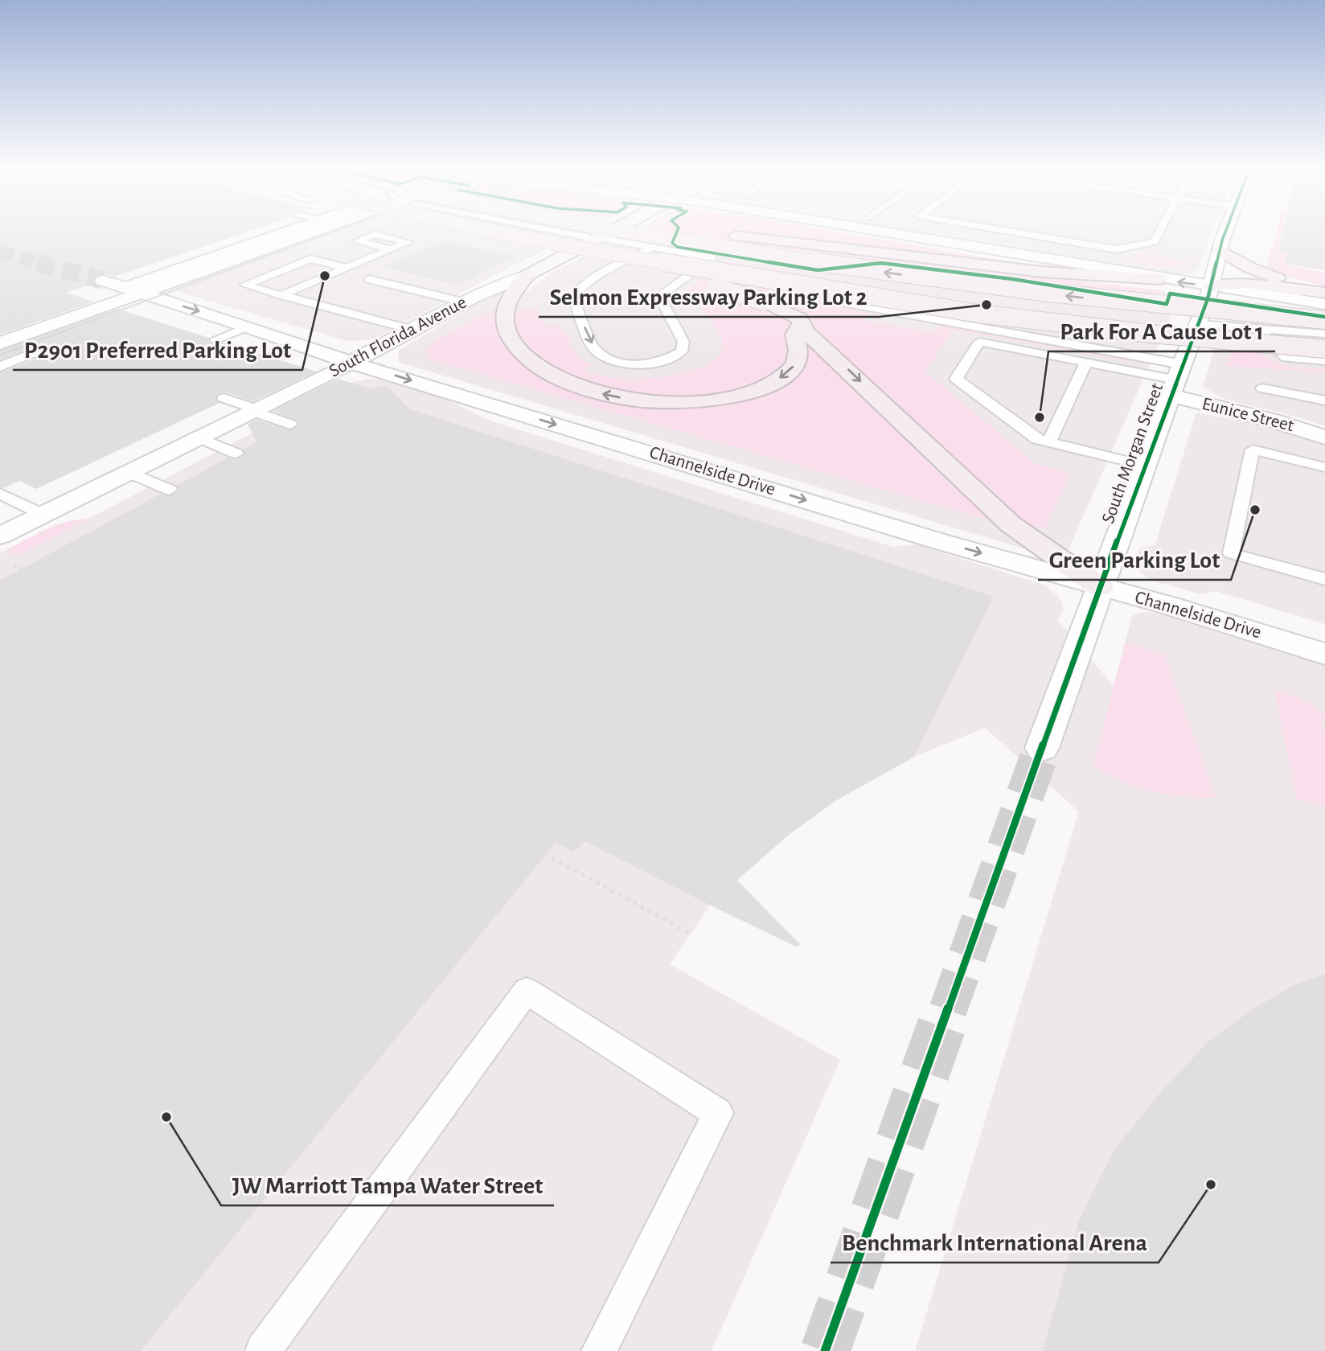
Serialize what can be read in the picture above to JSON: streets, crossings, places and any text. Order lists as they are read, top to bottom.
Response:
{
  "streets": {
    "main road": [
      "South Florida Avenue",
      "Eunice Street",
      "South Morgan Street",
      "Channelside Drive"
    ]
  },
  "crossings": [
    ["South Florida Avenue", "Channelside Drive"],
    ["Eunice Street", "South Morgan Street"],
    ["South Morgan Street", "Channelside Drive"]
  ],
  "one_way": ["Channelside Drive"],
  "places": [
    "P2901 Preferred Parking Lot",
    "Selmon Expressway Parking Lot 2",
    "Park For A Cause Lot 1",
    "Green Parking Lot",
    "JW Marriott Tampa Water Street",
    "Benchmark International Arena"
  ]
}
